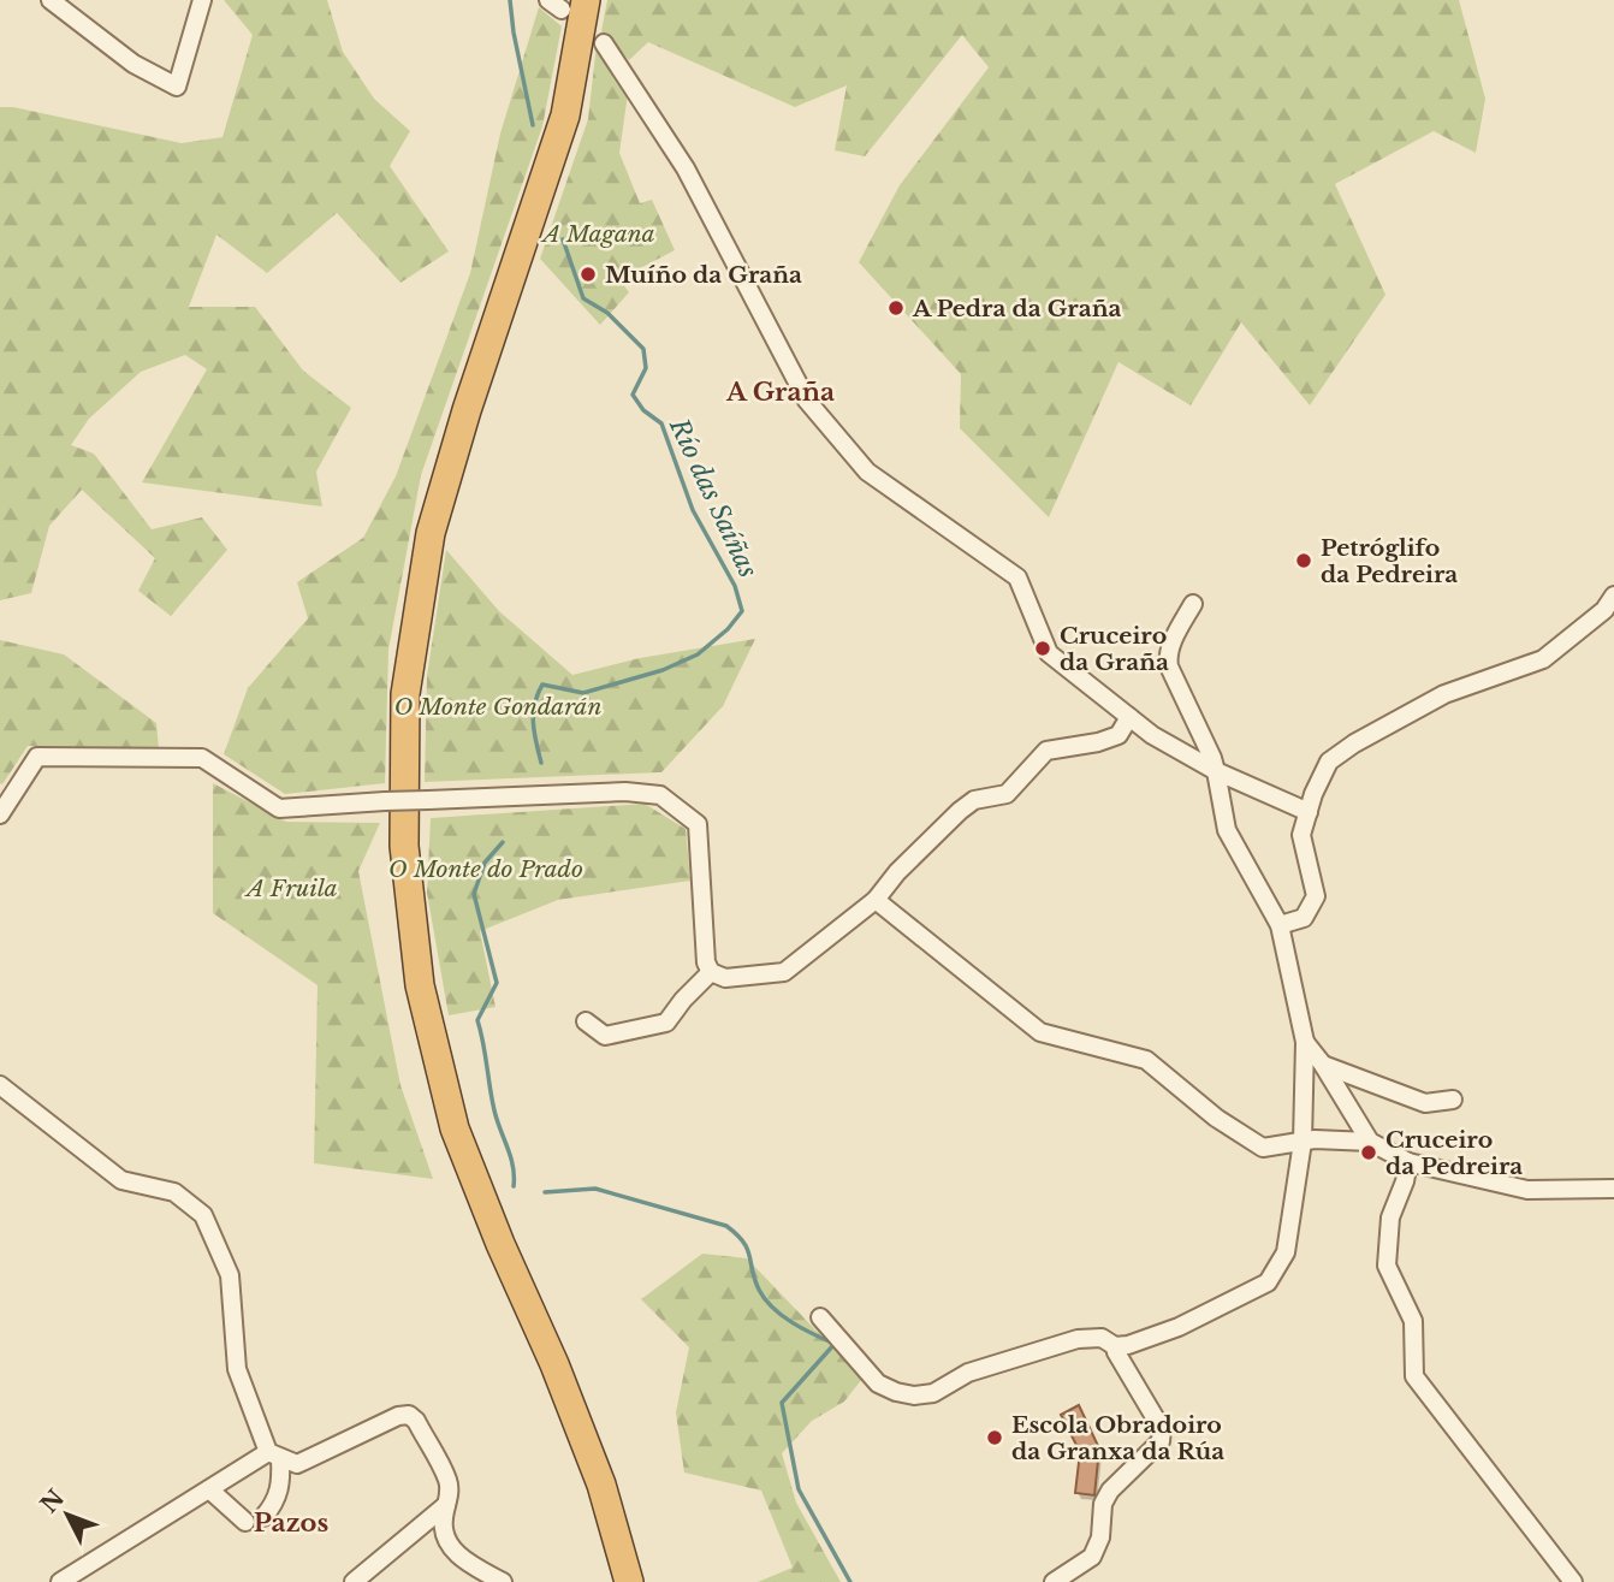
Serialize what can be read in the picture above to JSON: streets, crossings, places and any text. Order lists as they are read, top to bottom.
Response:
{
  "districts": ["A Graña", "Pazos"],
  "water": ["Río das Saíñas"],
  "parks": [
    "A Magana",
    "O Monte Gondarán",
    "O Monte do Prado",
    "A Fruila"
  ],
  "places": [
    "Muíño da Graña",
    "A Pedra da Graña",
    "Petróglifo da Pedreira",
    "Cruceiro da Graña",
    "Cruceiro da Pedreira",
    "Escola Obradoiro da Granxa da Rúa"
  ],
  "north": "top left"
}
